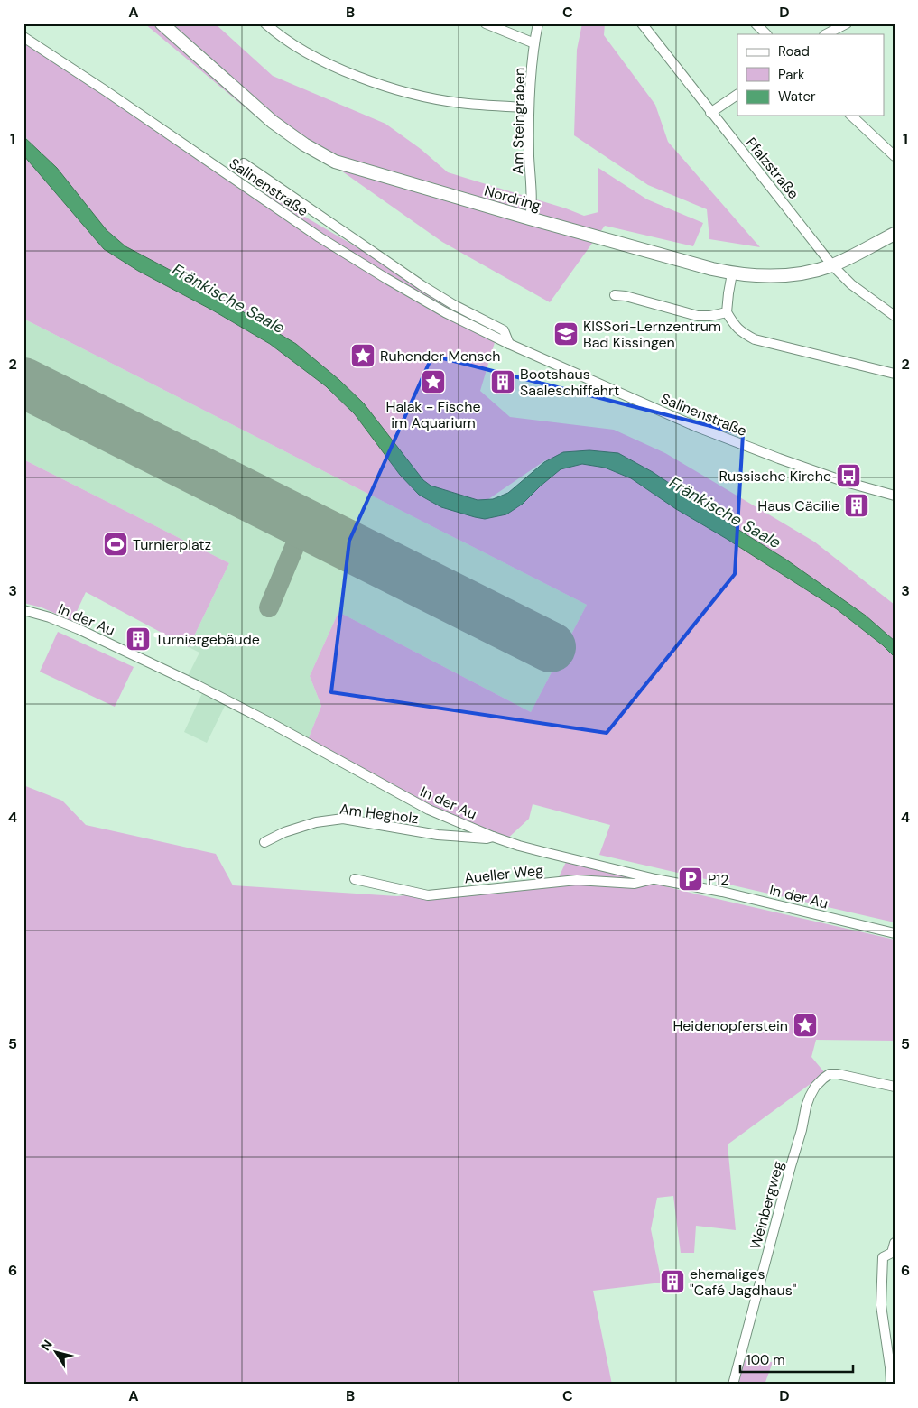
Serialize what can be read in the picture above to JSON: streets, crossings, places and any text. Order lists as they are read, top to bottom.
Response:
{
  "streets": {
    "main road": ["Nordring"],
    "street": [
      "Am Steingraben",
      "Pfalzstraße",
      "Salinenstraße",
      "In der Au",
      "Am Hegholz",
      "Aueller Weg",
      "Weinbergweg"
    ]
  },
  "crossings": [
    ["Am Steingraben", "Nordring"],
    ["Pfalzstraße", "Nordring"],
    ["In der Au", "Am Hegholz"],
    ["In der Au", "Aueller Weg"]
  ],
  "water": ["Fränkische Saale"],
  "places": {
    "school or university": ["KISSori-Lernzentrum Bad Kissingen"],
    "place": ["Ruhender Mensch", "Halak - Fische im Aquarium", "Heidenopferstein"],
    "building": [
      "Bootshaus Saaleschiffahrt",
      "Haus Cäcilie",
      "Turniergebäude",
      "ehemaliges \"Café Jagdhaus\""
    ],
    "bus stop": ["Russische Kirche"],
    "sports": ["Turnierplatz"],
    "parking": ["P12"]
  },
  "legend": ["Road", "Park", "Water"],
  "scale_bar": "100 m",
  "north": "top left",
  "grid": {
    "columns": [
      "A",
      "B",
      "C",
      "D"
    ],
    "rows": [
      "1",
      "2",
      "3",
      "4",
      "5",
      "6"
    ]
  }
}
